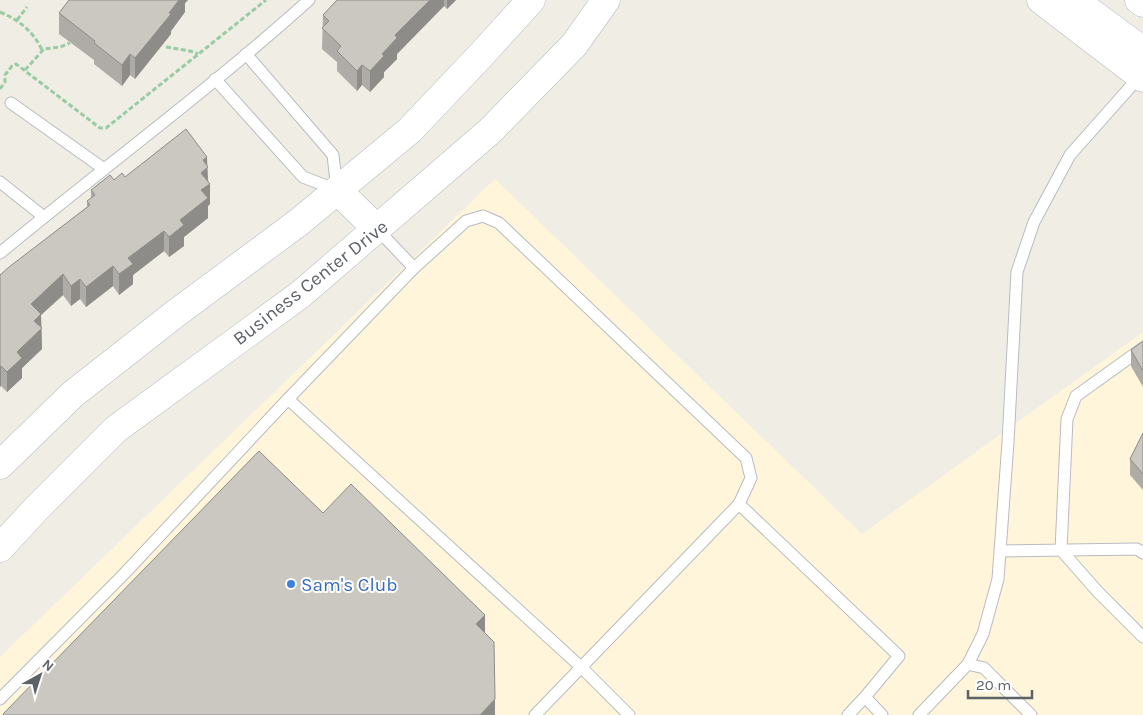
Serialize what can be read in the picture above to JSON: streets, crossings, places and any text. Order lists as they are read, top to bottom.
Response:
{
  "streets": {
    "street": ["Business Center Drive"]
  },
  "places": ["Sam's Club"],
  "scale_bar": "20 m",
  "north": "top right"
}
